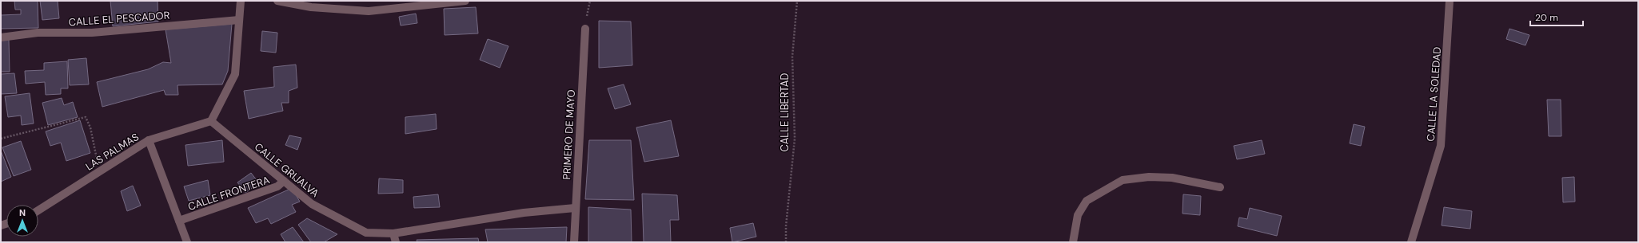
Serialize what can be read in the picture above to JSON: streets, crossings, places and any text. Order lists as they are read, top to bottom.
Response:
{
  "streets": {
    "street": [
      "CALLE EL PESCADOR",
      "CALLE LA SOLEDAD",
      "PRIMERO DE MAYO",
      "LAS PALMAS",
      "CALLE GRIJALVA",
      "CALLE FRONTERA"
    ],
    "path": ["CALLE LIBERTAD"]
  },
  "crossings": [
    ["PRIMERO DE MAYO", "CALLE GRIJALVA"],
    ["LAS PALMAS", "CALLE GRIJALVA"],
    ["CALLE GRIJALVA", "CALLE FRONTERA"]
  ],
  "scale_bar": "20 m",
  "north": "top"
}
